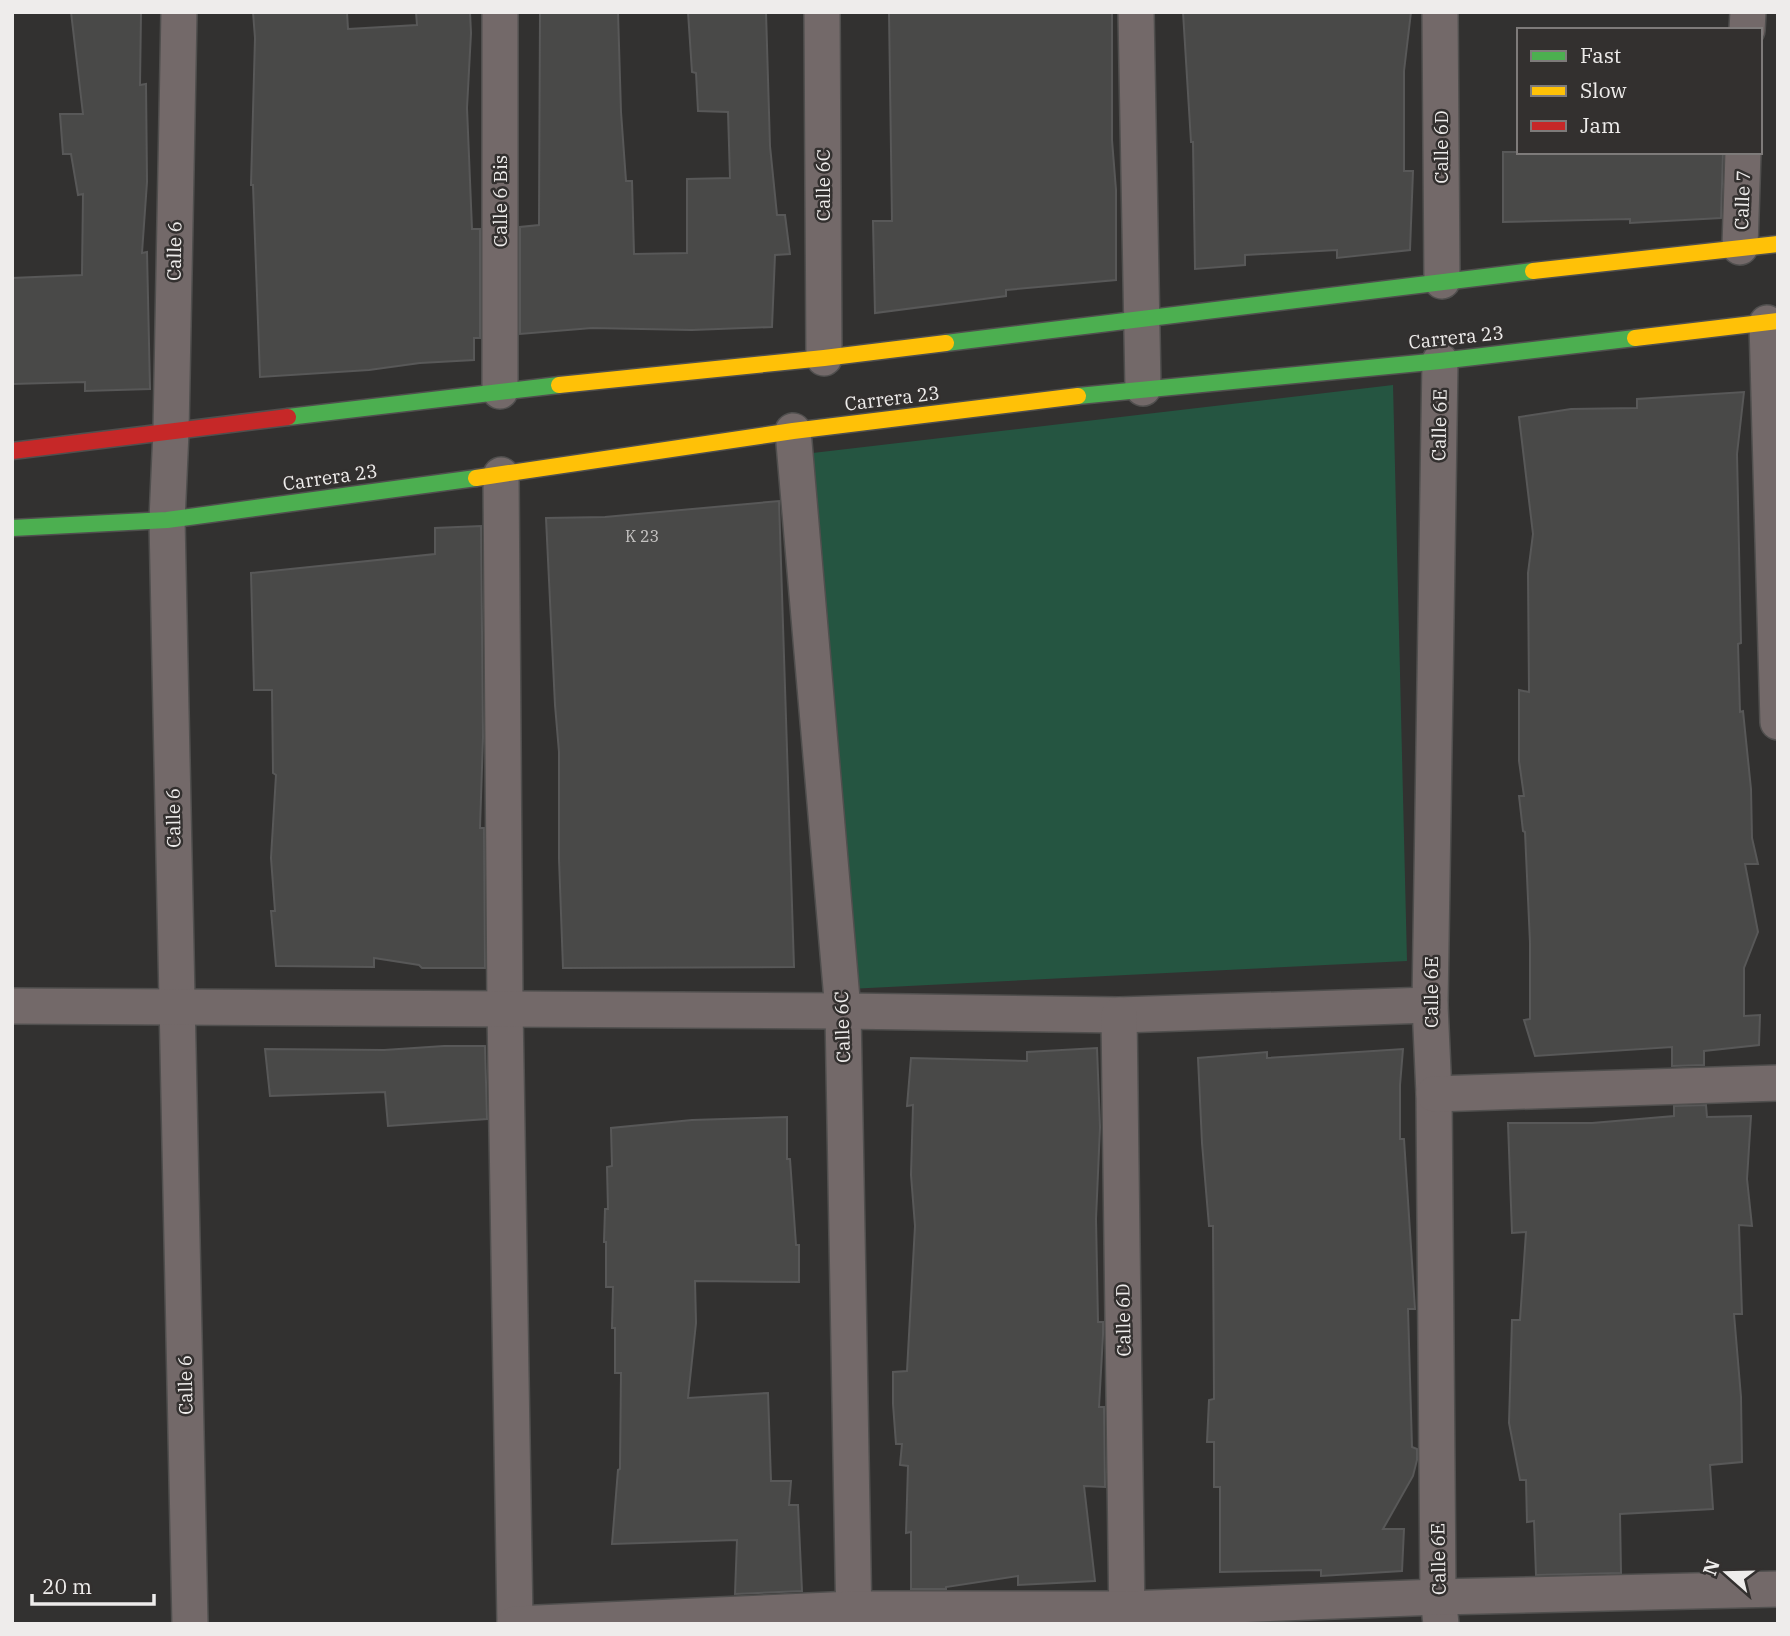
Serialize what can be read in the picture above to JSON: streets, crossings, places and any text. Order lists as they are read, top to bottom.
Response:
{
  "streets": {
    "main road": ["Carrera 23"],
    "street": [
      "Calle 6D",
      "Calle 6C",
      "Calle 7",
      "Calle 6 Bis",
      "Calle 6",
      "Calle 6E"
    ]
  },
  "crossings": [
    ["Calle 6C", "Carrera 23"],
    ["Calle 6", "Carrera 23"],
    ["Carrera 23", "Calle 6E"]
  ],
  "house_numbers": ["K 23"],
  "legend": ["Fast", "Slow", "Jam"],
  "scale_bar": "20 m",
  "north": "left"
}
